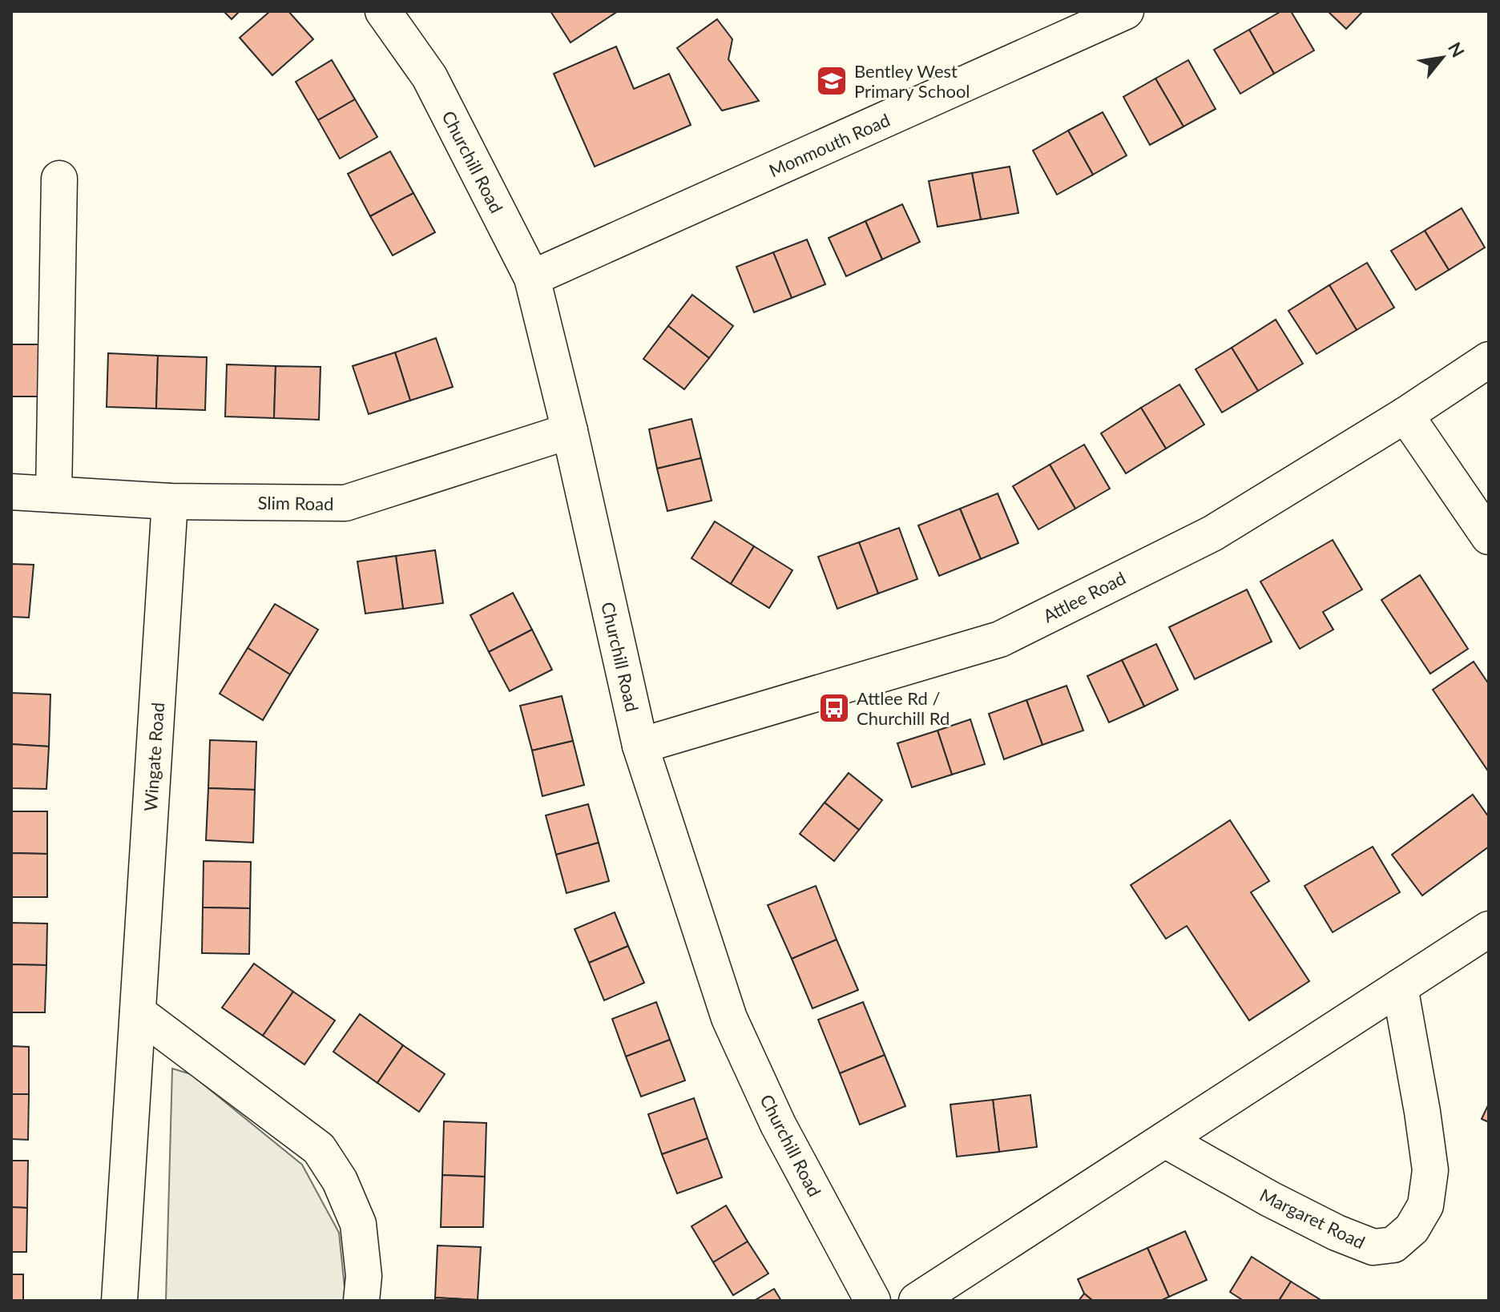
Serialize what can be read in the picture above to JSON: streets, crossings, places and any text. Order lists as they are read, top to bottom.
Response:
{
  "streets": {
    "street": [
      "Monmouth Road",
      "Churchill Road",
      "Slim Road",
      "Attlee Road",
      "Wingate Road",
      "Margaret Road"
    ]
  },
  "crossings": [
    ["Monmouth Road", "Churchill Road"],
    ["Churchill Road", "Slim Road"],
    ["Churchill Road", "Attlee Road"],
    ["Slim Road", "Wingate Road"]
  ],
  "places": {
    "school or university": ["Bentley West Primary School"],
    "bus stop": ["Attlee Rd / Churchill Rd"]
  },
  "north": "top right"
}
